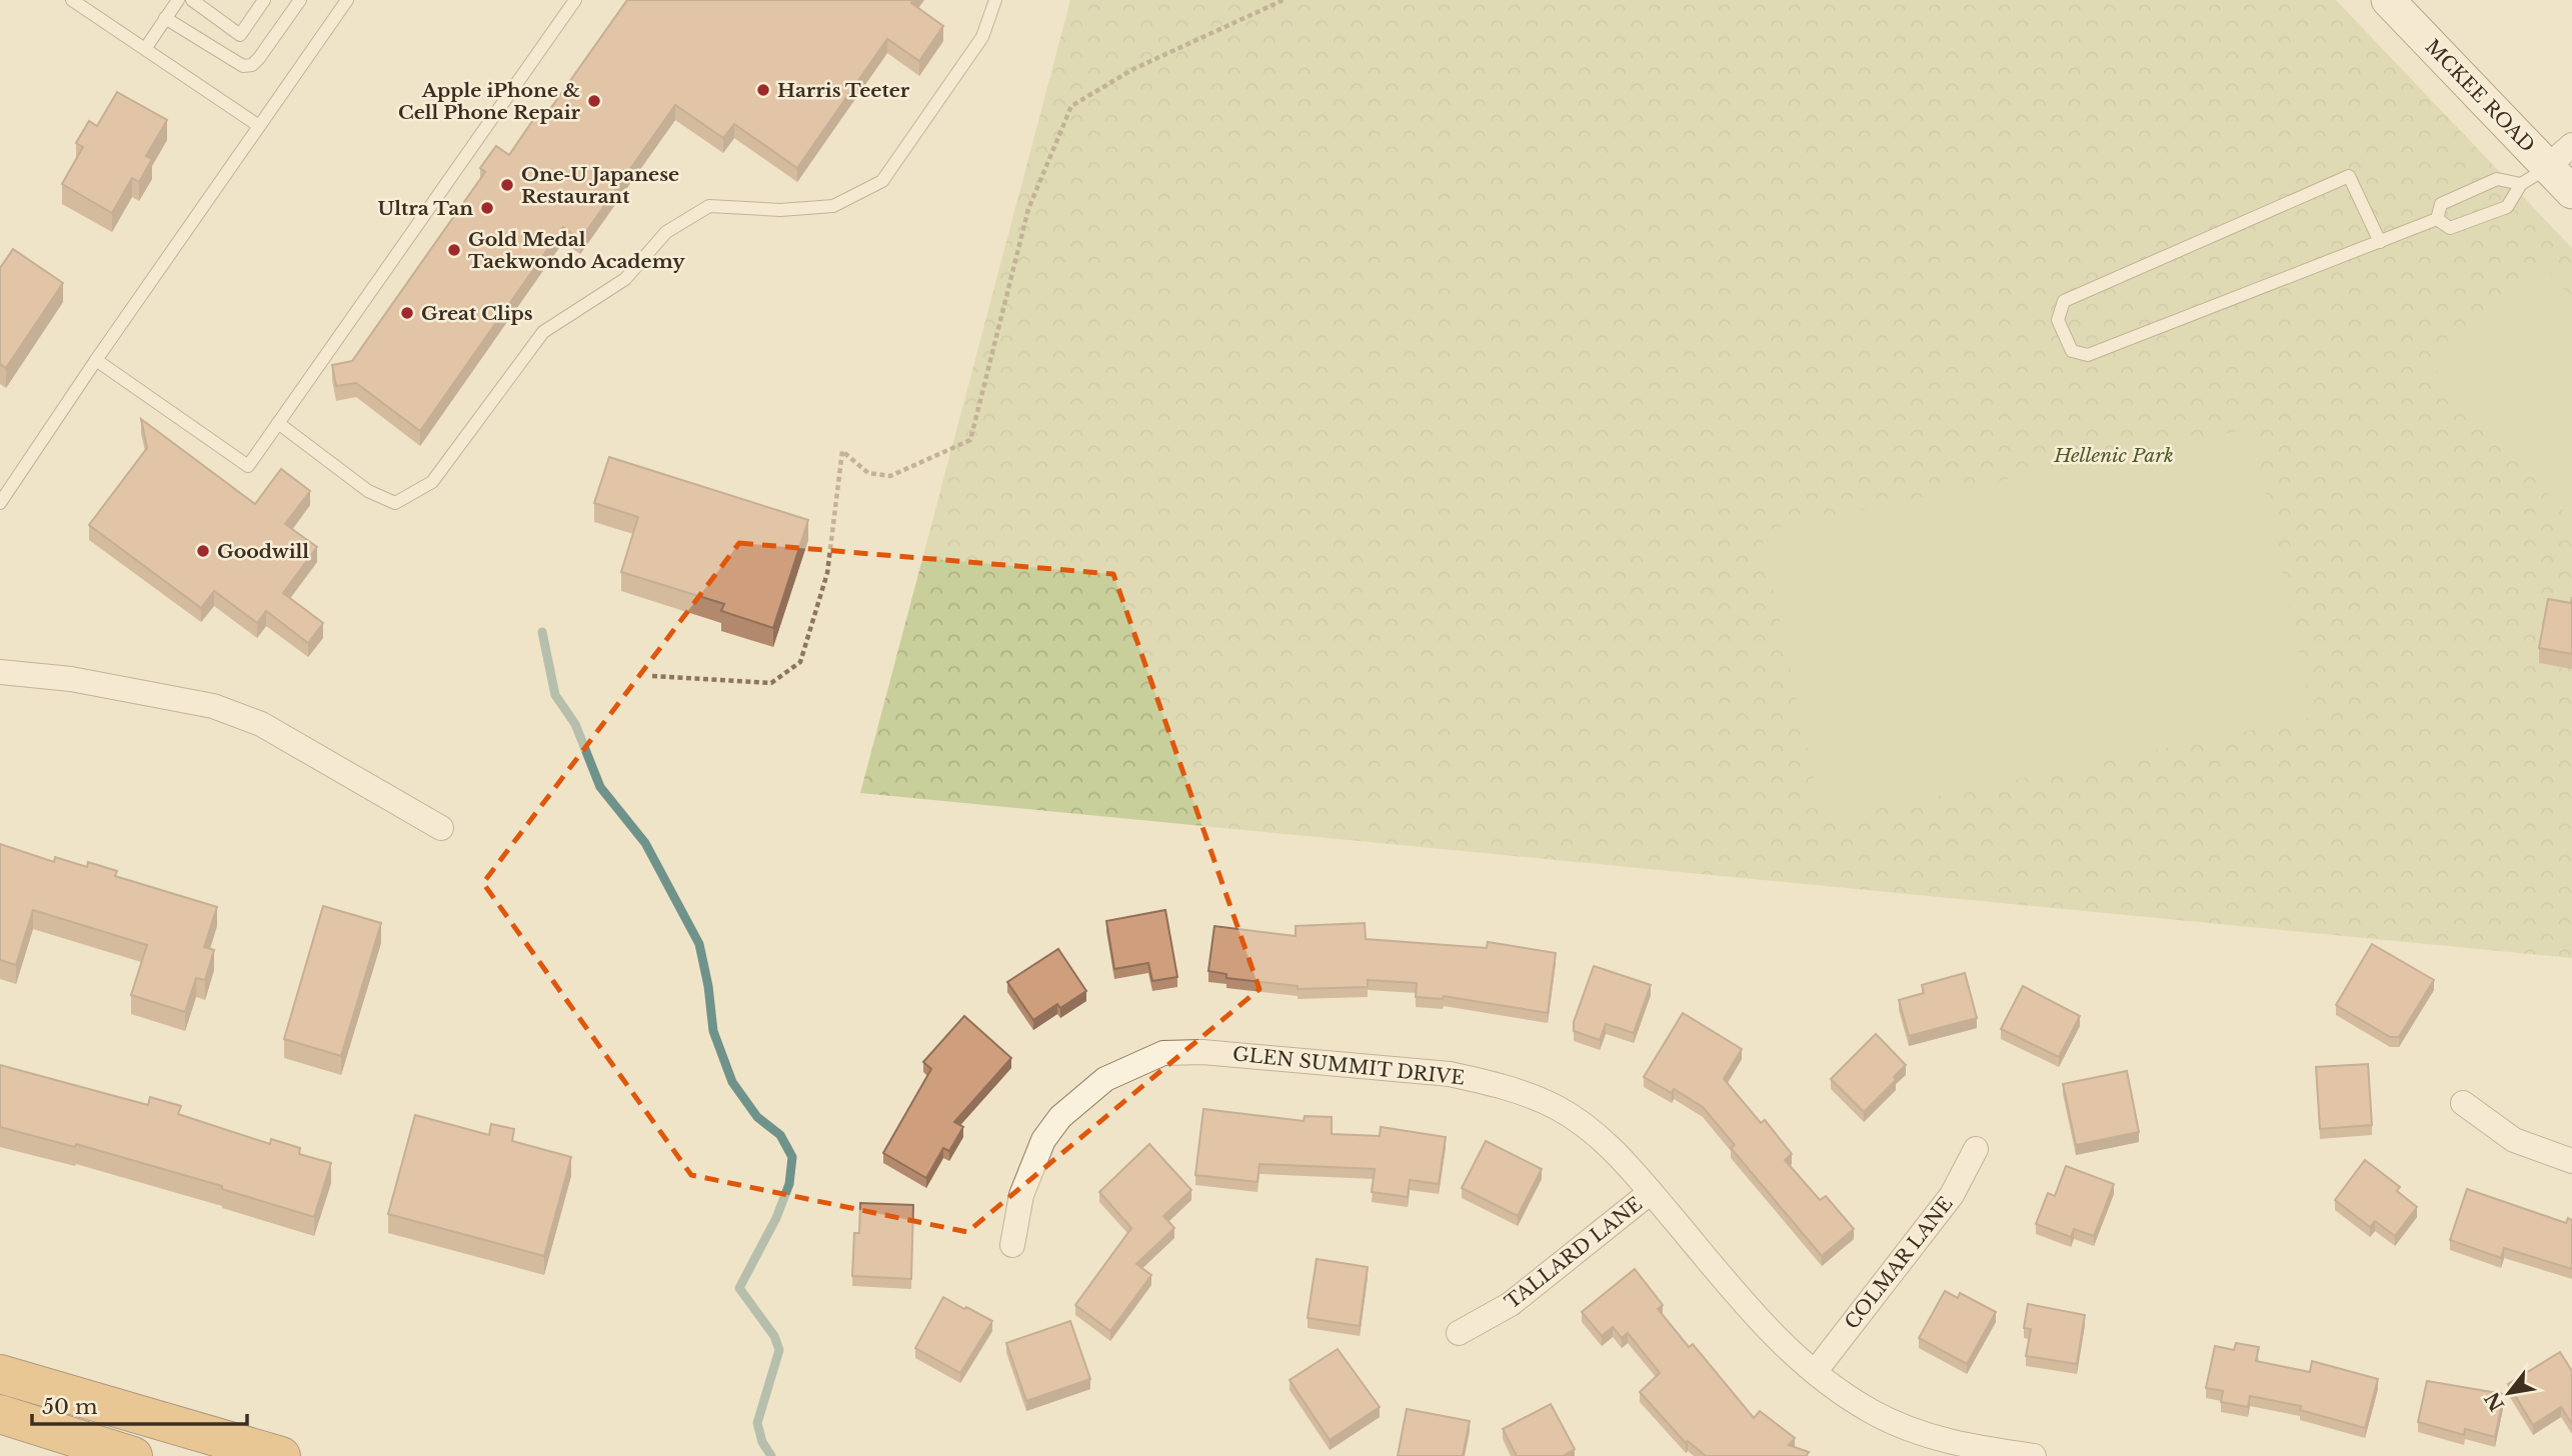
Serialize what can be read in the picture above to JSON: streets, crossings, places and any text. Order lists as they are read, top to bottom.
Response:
{
  "streets": {
    "main road": ["MCKEE ROAD"],
    "street": ["GLEN SUMMIT DRIVE", "TALLARD LANE", "COLMAR LANE"]
  },
  "crossings": [
    ["GLEN SUMMIT DRIVE", "TALLARD LANE"],
    ["GLEN SUMMIT DRIVE", "COLMAR LANE"]
  ],
  "parks": ["Hellenic Park"],
  "places": [
    "Harris Teeter",
    "Apple iPhone & Cell Phone Repair",
    "One‐U Japanese Restaurant",
    "Ultra Tan",
    "Gold Medal Taekwondo Academy",
    "Great Clips",
    "Goodwill"
  ],
  "scale_bar": "50 m",
  "north": "bottom left"
}
